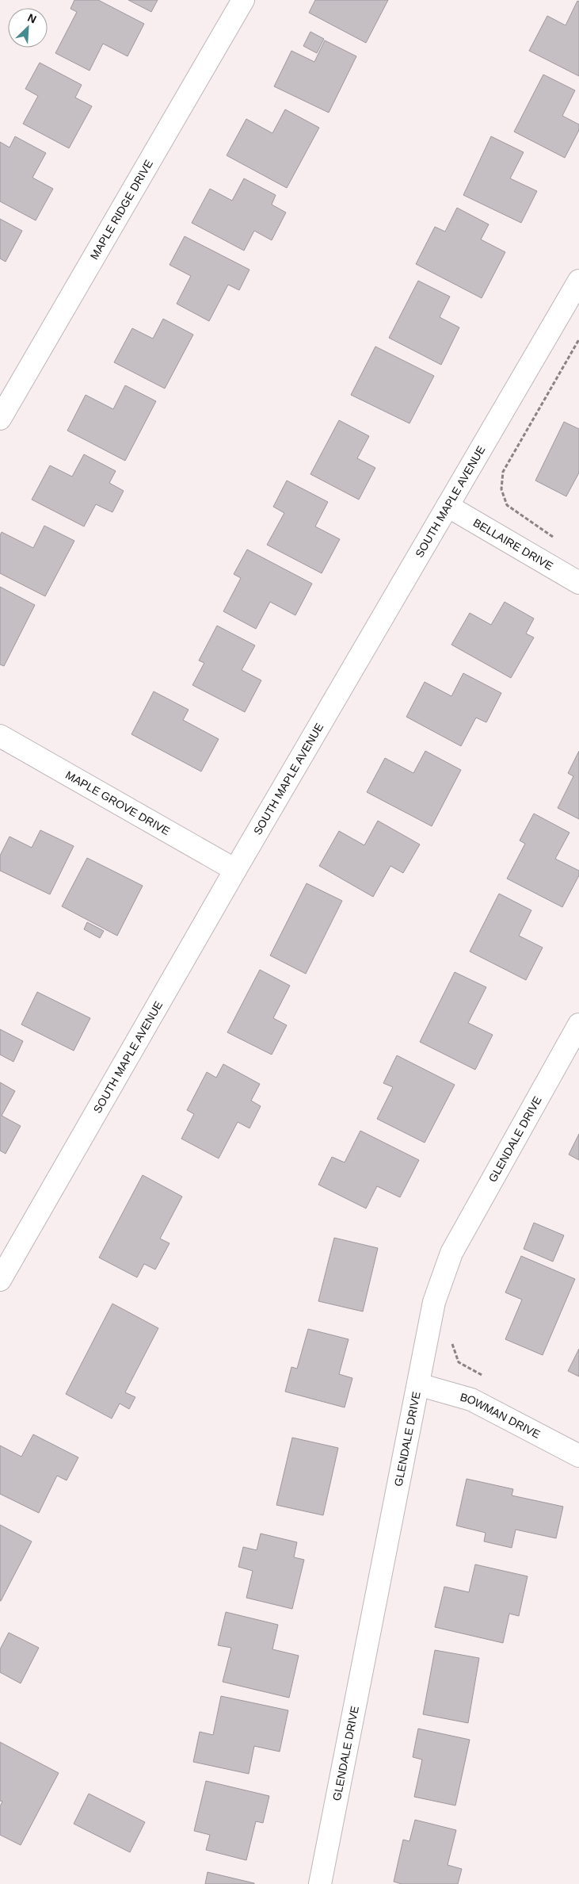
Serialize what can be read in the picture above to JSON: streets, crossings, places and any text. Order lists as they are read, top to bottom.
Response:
{
  "streets": {
    "street": [
      "MAPLE RIDGE DRIVE",
      "SOUTH MAPLE AVENUE",
      "BELLAIRE DRIVE",
      "MAPLE GROVE DRIVE",
      "GLENDALE DRIVE",
      "BOWMAN DRIVE"
    ]
  },
  "crossings": [
    ["SOUTH MAPLE AVENUE", "BELLAIRE DRIVE"],
    ["SOUTH MAPLE AVENUE", "MAPLE GROVE DRIVE"],
    ["GLENDALE DRIVE", "BOWMAN DRIVE"]
  ],
  "north": "top right"
}
